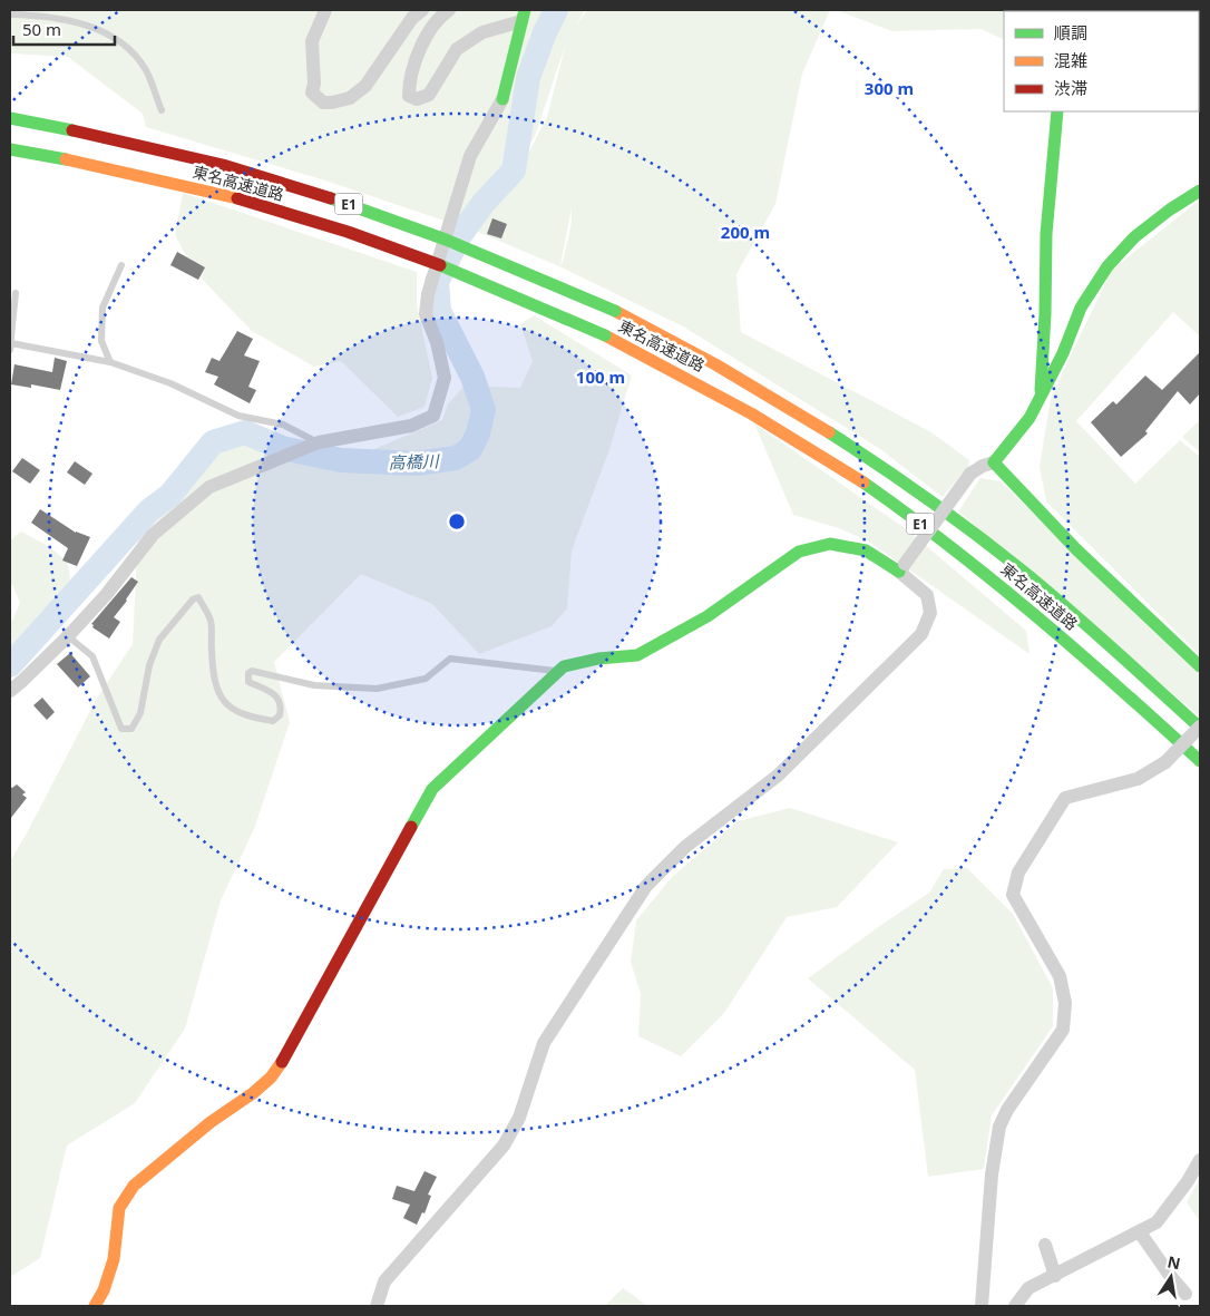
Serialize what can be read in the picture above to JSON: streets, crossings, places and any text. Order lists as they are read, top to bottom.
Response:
{
  "streets": {
    "main road": ["東名高速道路", "E1"]
  },
  "water": ["高橋川"],
  "legend": ["順調", "混雑", "渋滞"],
  "scale_bar": "50 m",
  "north": "top",
  "rings": ["300 m", "200 m", "100 m"]
}
